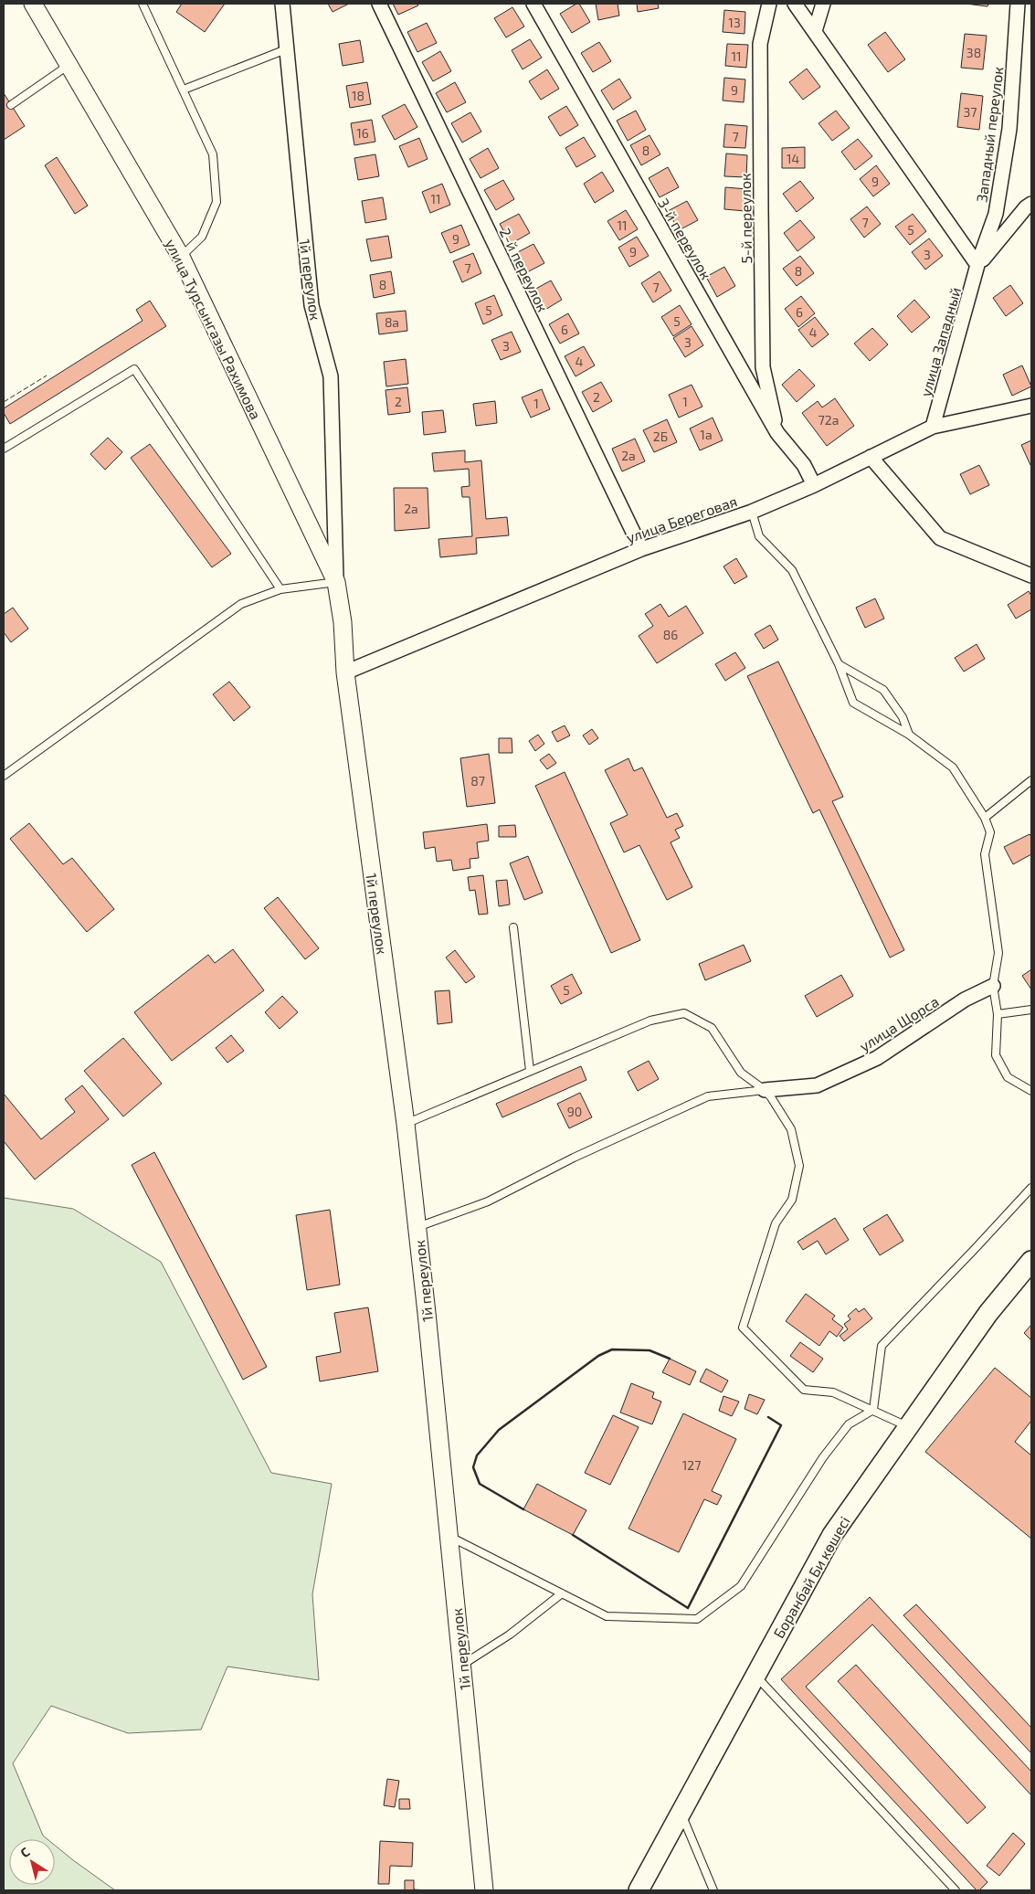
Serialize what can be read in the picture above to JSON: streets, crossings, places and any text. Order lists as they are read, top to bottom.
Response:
{
  "streets": {
    "main road": ["Боранбай Би көшесі"],
    "street": [
      "Западный переулок",
      "5-й переулок",
      "3-й переулок",
      "2-й переулок",
      "1й переулок",
      "улица Турсынгазы Рахимова",
      "улица Западный",
      "улица Береговая",
      "улица Щорса"
    ]
  },
  "crossings": [
    ["Западный переулок", "улица Западный"],
    ["5-й переулок", "3-й переулок"],
    ["3-й переулок", "улица Береговая"],
    ["2-й переулок", "улица Береговая"],
    ["1й переулок", "улица Турсынгазы Рахимова"],
    ["1й переулок", "улица Береговая"],
    ["улица Турсынгазы Рахимова", "улица Береговая"],
    ["улица Западный", "улица Береговая"]
  ],
  "house_numbers": [
    "13",
    "38",
    "11",
    "9",
    "18",
    "37",
    "16",
    "7",
    "8",
    "14",
    "9",
    "11",
    "7",
    "11",
    "5",
    "9",
    "9",
    "3",
    "7",
    "8",
    "8",
    "7",
    "5",
    "6",
    "5",
    "8а",
    "6",
    "4",
    "3",
    "3",
    "4",
    "2",
    "2",
    "1",
    "1",
    "72а",
    "1а",
    "2Б",
    "2а",
    "2а",
    "86",
    "87",
    "5",
    "90",
    "127"
  ],
  "north": "top left"
}
